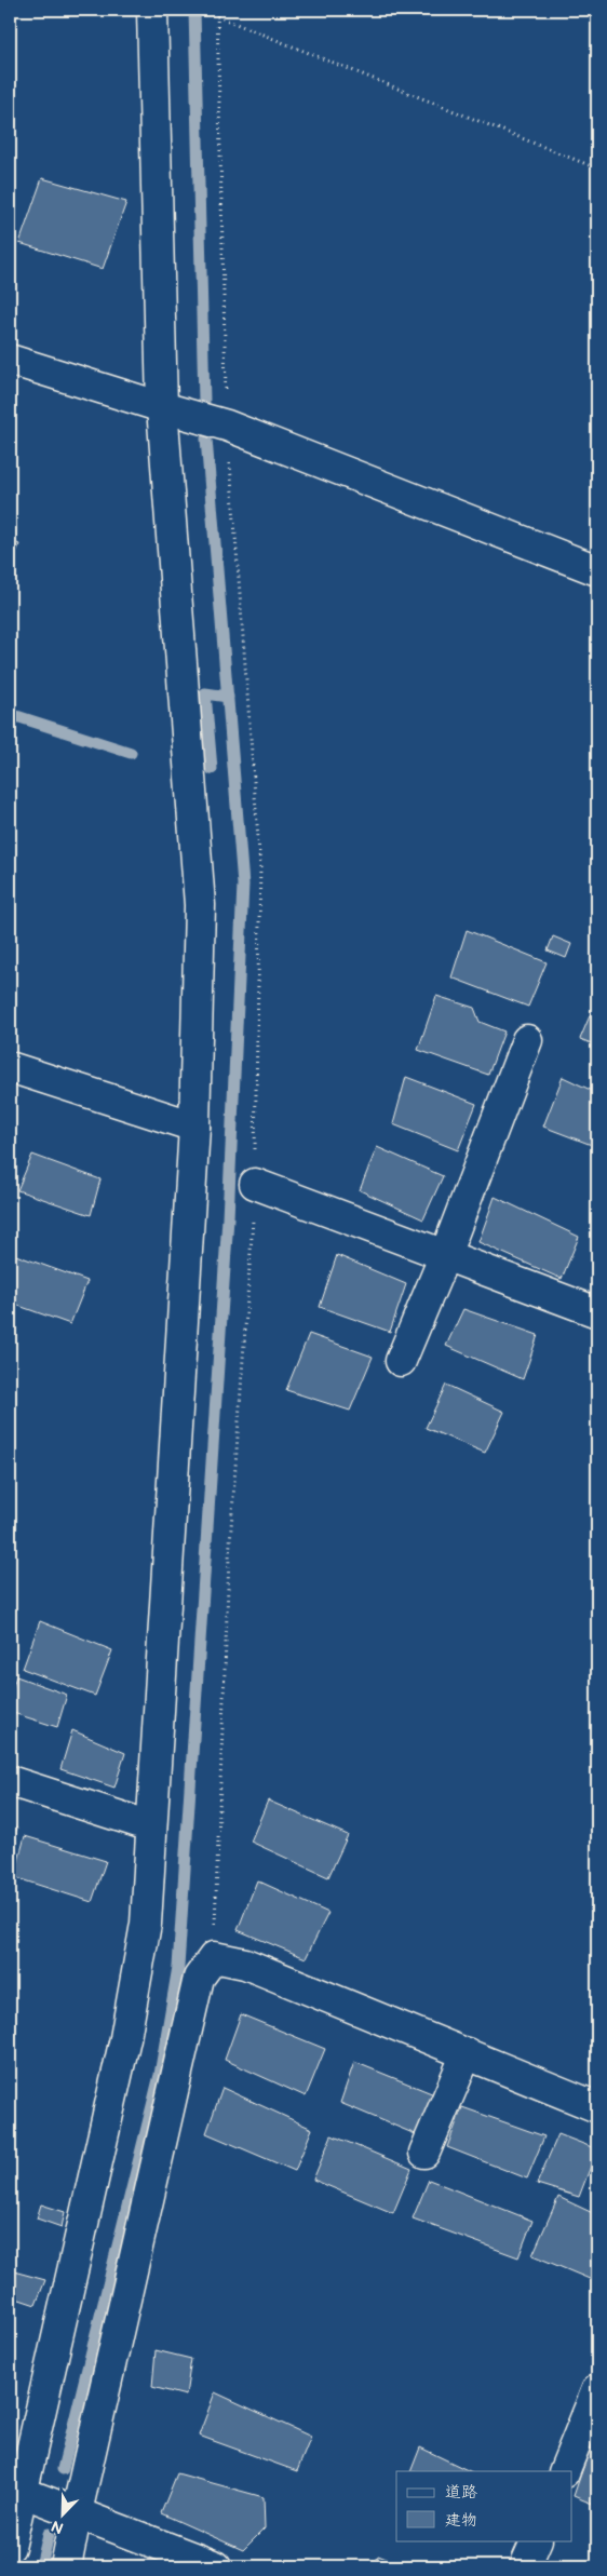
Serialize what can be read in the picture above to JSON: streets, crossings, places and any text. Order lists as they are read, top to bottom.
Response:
{
  "legend": ["道路", "建物"],
  "north": "bottom left"
}
